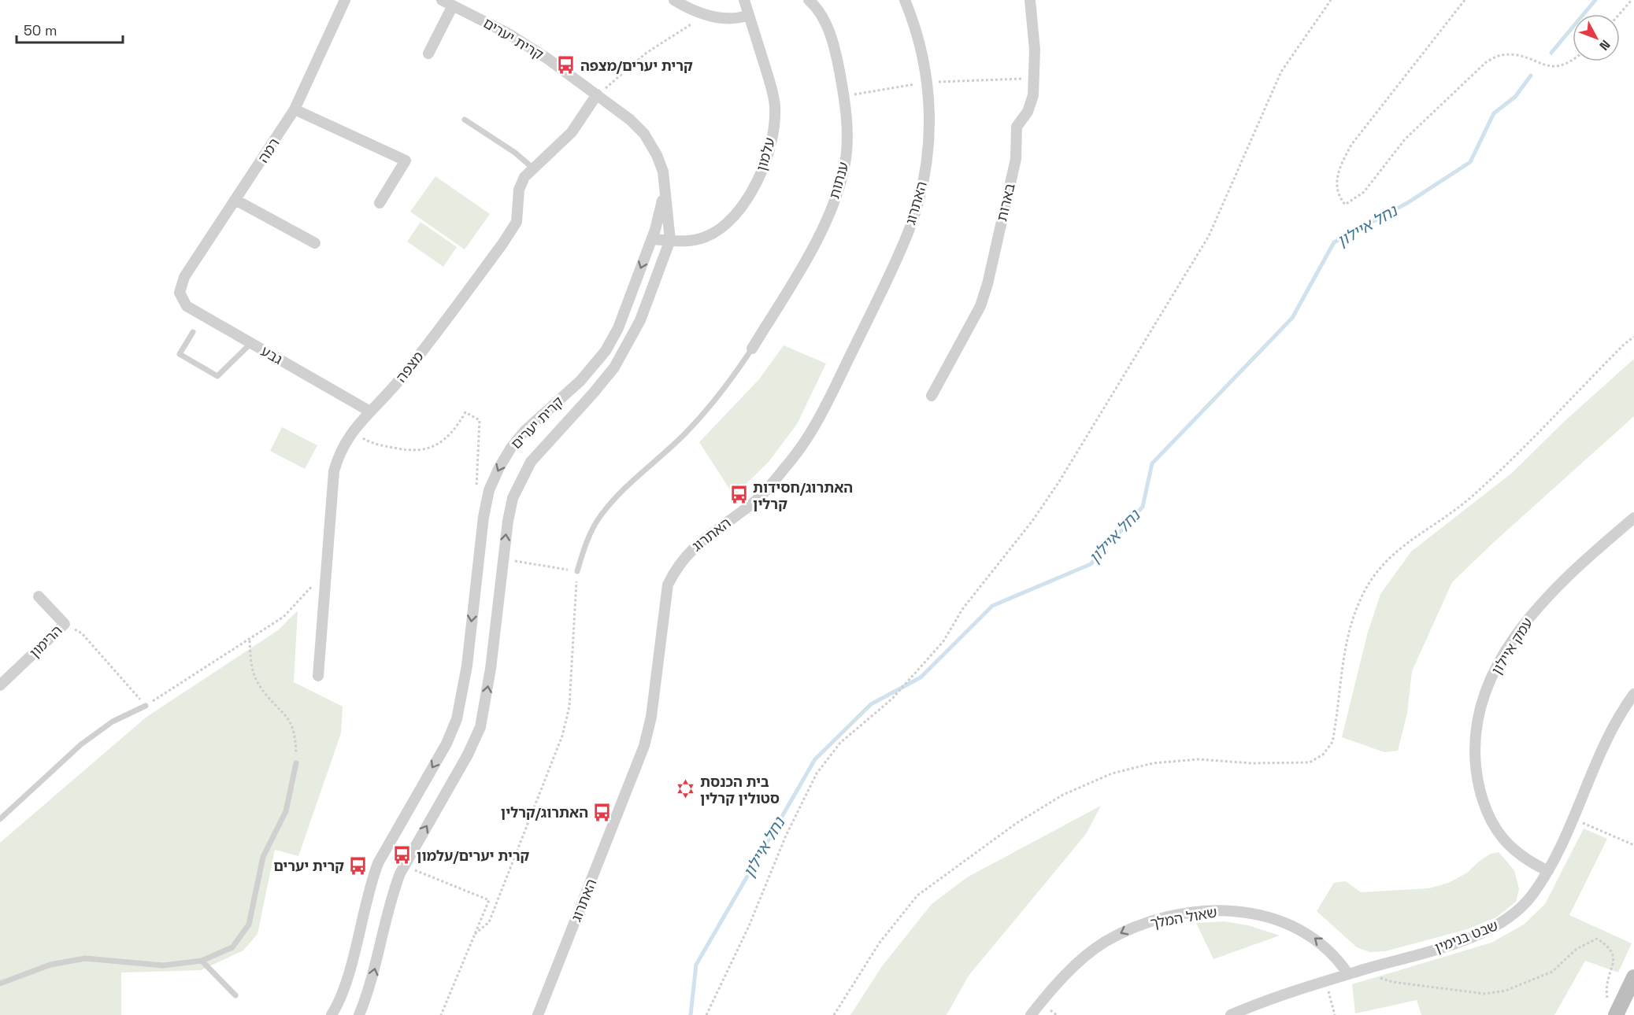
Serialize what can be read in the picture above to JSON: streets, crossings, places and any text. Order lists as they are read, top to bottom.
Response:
{
  "streets": {
    "street": [
      "קרית יערים",
      "רמה",
      "עלמון",
      "ענתות",
      "בארות",
      "האתרוג",
      "גבע",
      "מצפה",
      "הרימון",
      "עמק איילון",
      "שאול המלך",
      "שבט בנימין"
    ]
  },
  "crossings": [
    ["קרית יערים", "עלמון"],
    ["קרית יערים", "מצפה"],
    ["רמה", "גבע"],
    ["גבע", "מצפה"],
    ["עמק איילון", "שבט בנימין"],
    ["שאול המלך", "שבט בנימין"]
  ],
  "one_way": ["שאול המלך"],
  "water": ["נחל איילון"],
  "places": {
    "bus stop": [
      "קרית יערים/מצפה",
      "האתרוג/חסידות קרלין",
      "האתרוג/קרלין",
      "קרית יערים/עלמון",
      "קרית יערים"
    ],
    "synagogue": ["בית הכנסת סטולין קרלין"]
  },
  "scale_bar": "50 m",
  "north": "bottom right"
}
